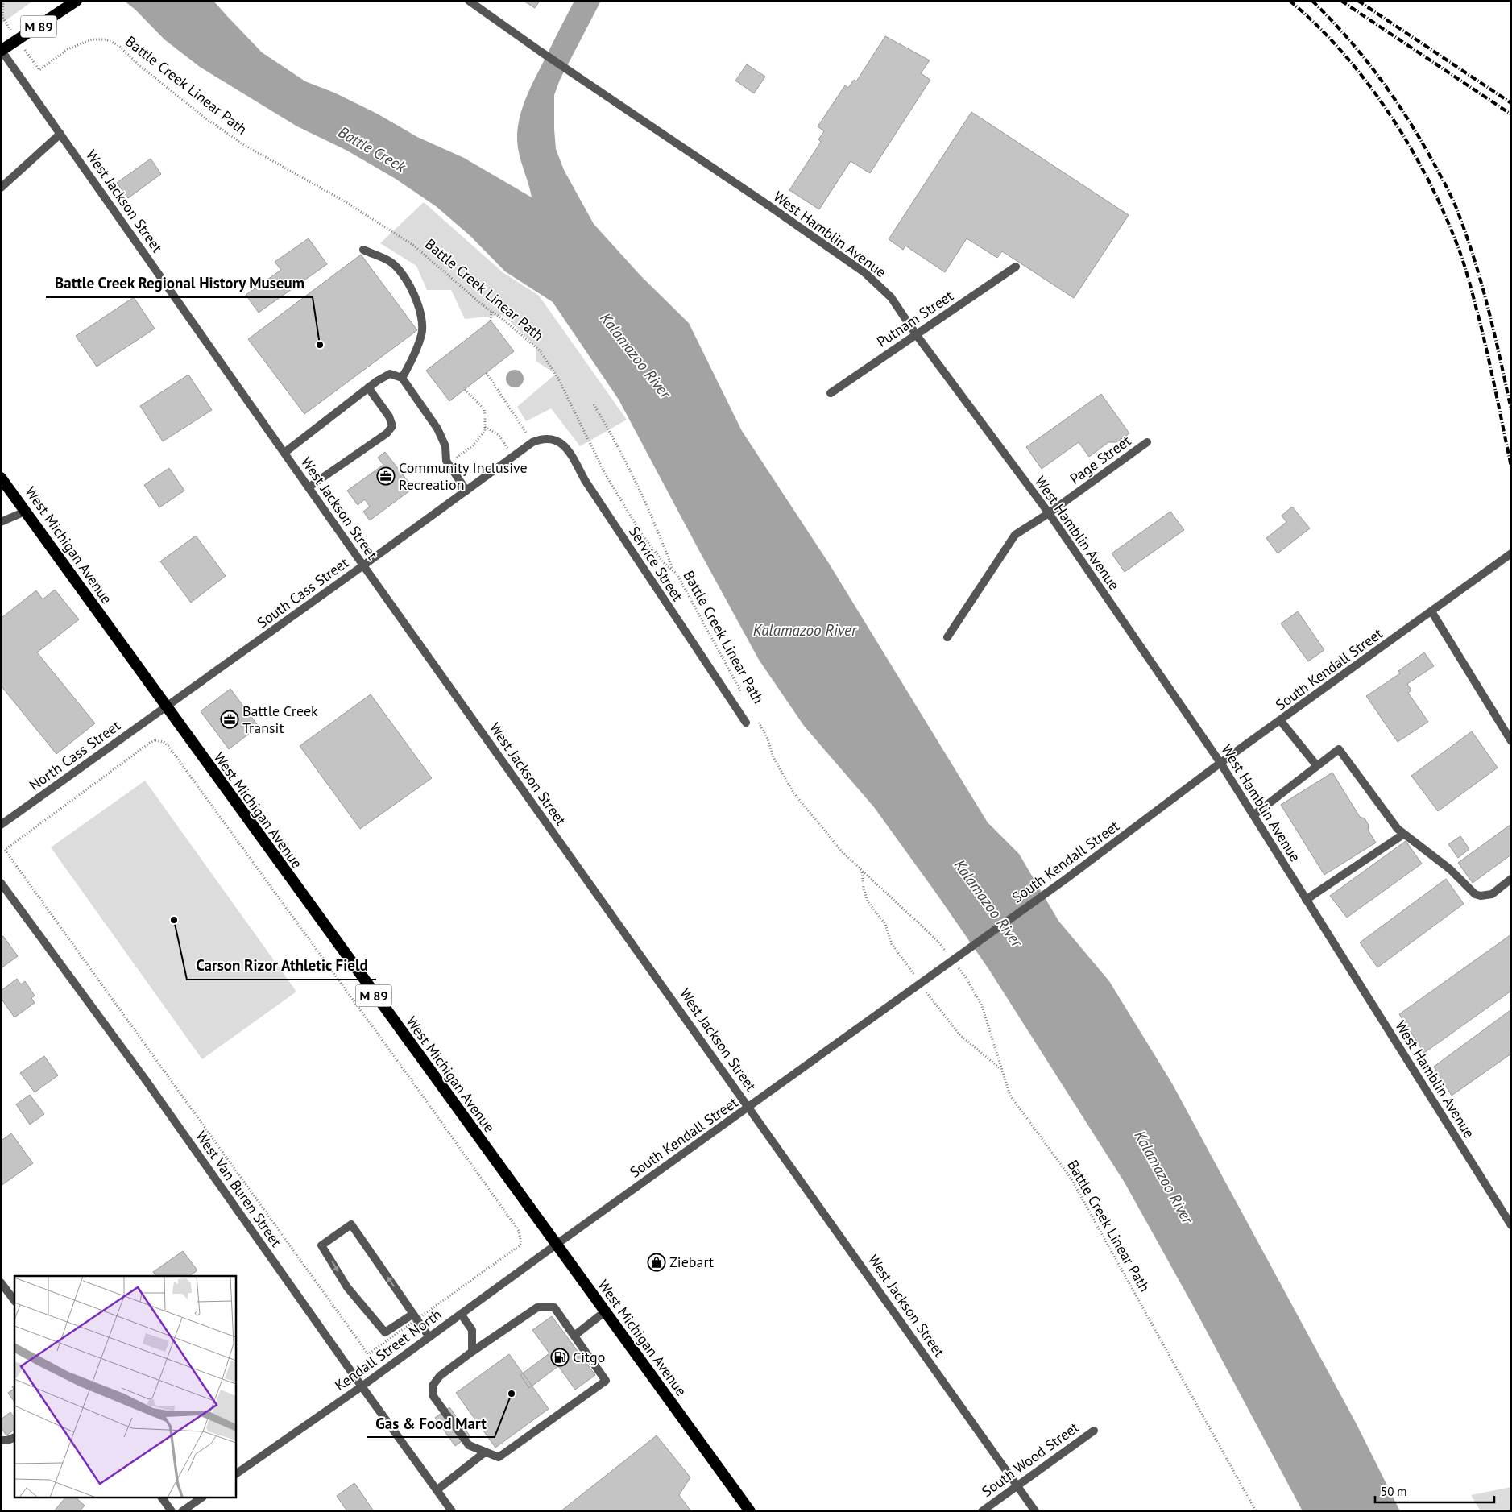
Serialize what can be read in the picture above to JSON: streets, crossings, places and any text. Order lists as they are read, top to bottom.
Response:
{
  "streets": {
    "highway": ["M 89", "West Michigan Avenue"],
    "street": [
      "West Jackson Street",
      "West Hamblin Avenue",
      "Putnam Street",
      "Page Street",
      "Service Street",
      "South Cass Street",
      "South Kendall Street",
      "North Cass Street",
      "West Van Buren Street",
      "Kendall Street North",
      "South Wood Street"
    ],
    "path": ["Battle Creek Linear Path"]
  },
  "crossings": [
    ["M 89", "Battle Creek Linear Path"],
    ["M 89", "West Jackson Street"],
    ["West Jackson Street", "South Cass Street"],
    ["West Jackson Street", "South Kendall Street"],
    ["West Jackson Street", "South Wood Street"],
    ["West Hamblin Avenue", "Putnam Street"],
    ["West Hamblin Avenue", "Page Street"],
    ["West Hamblin Avenue", "South Kendall Street"],
    ["West Michigan Avenue", "South Cass Street"],
    ["West Michigan Avenue", "South Kendall Street"],
    ["West Michigan Avenue", "North Cass Street"],
    ["West Michigan Avenue", "Kendall Street North"],
    ["Service Street", "South Cass Street"],
    ["South Cass Street", "North Cass Street"],
    ["South Kendall Street", "Kendall Street North"],
    ["West Van Buren Street", "Kendall Street North"]
  ],
  "water": ["Battle Creek", "Kalamazoo River"],
  "places": {
    "other": ["Battle Creek Regional History Museum", "Carson Rizor Athletic Field", "Gas & Food Mart"],
    "office": ["Community Inclusive Recreation", "Battle Creek Transit"],
    "shop": ["Ziebart"],
    "fuel station": ["Citgo"]
  },
  "scale_bar": "50 m"
}
